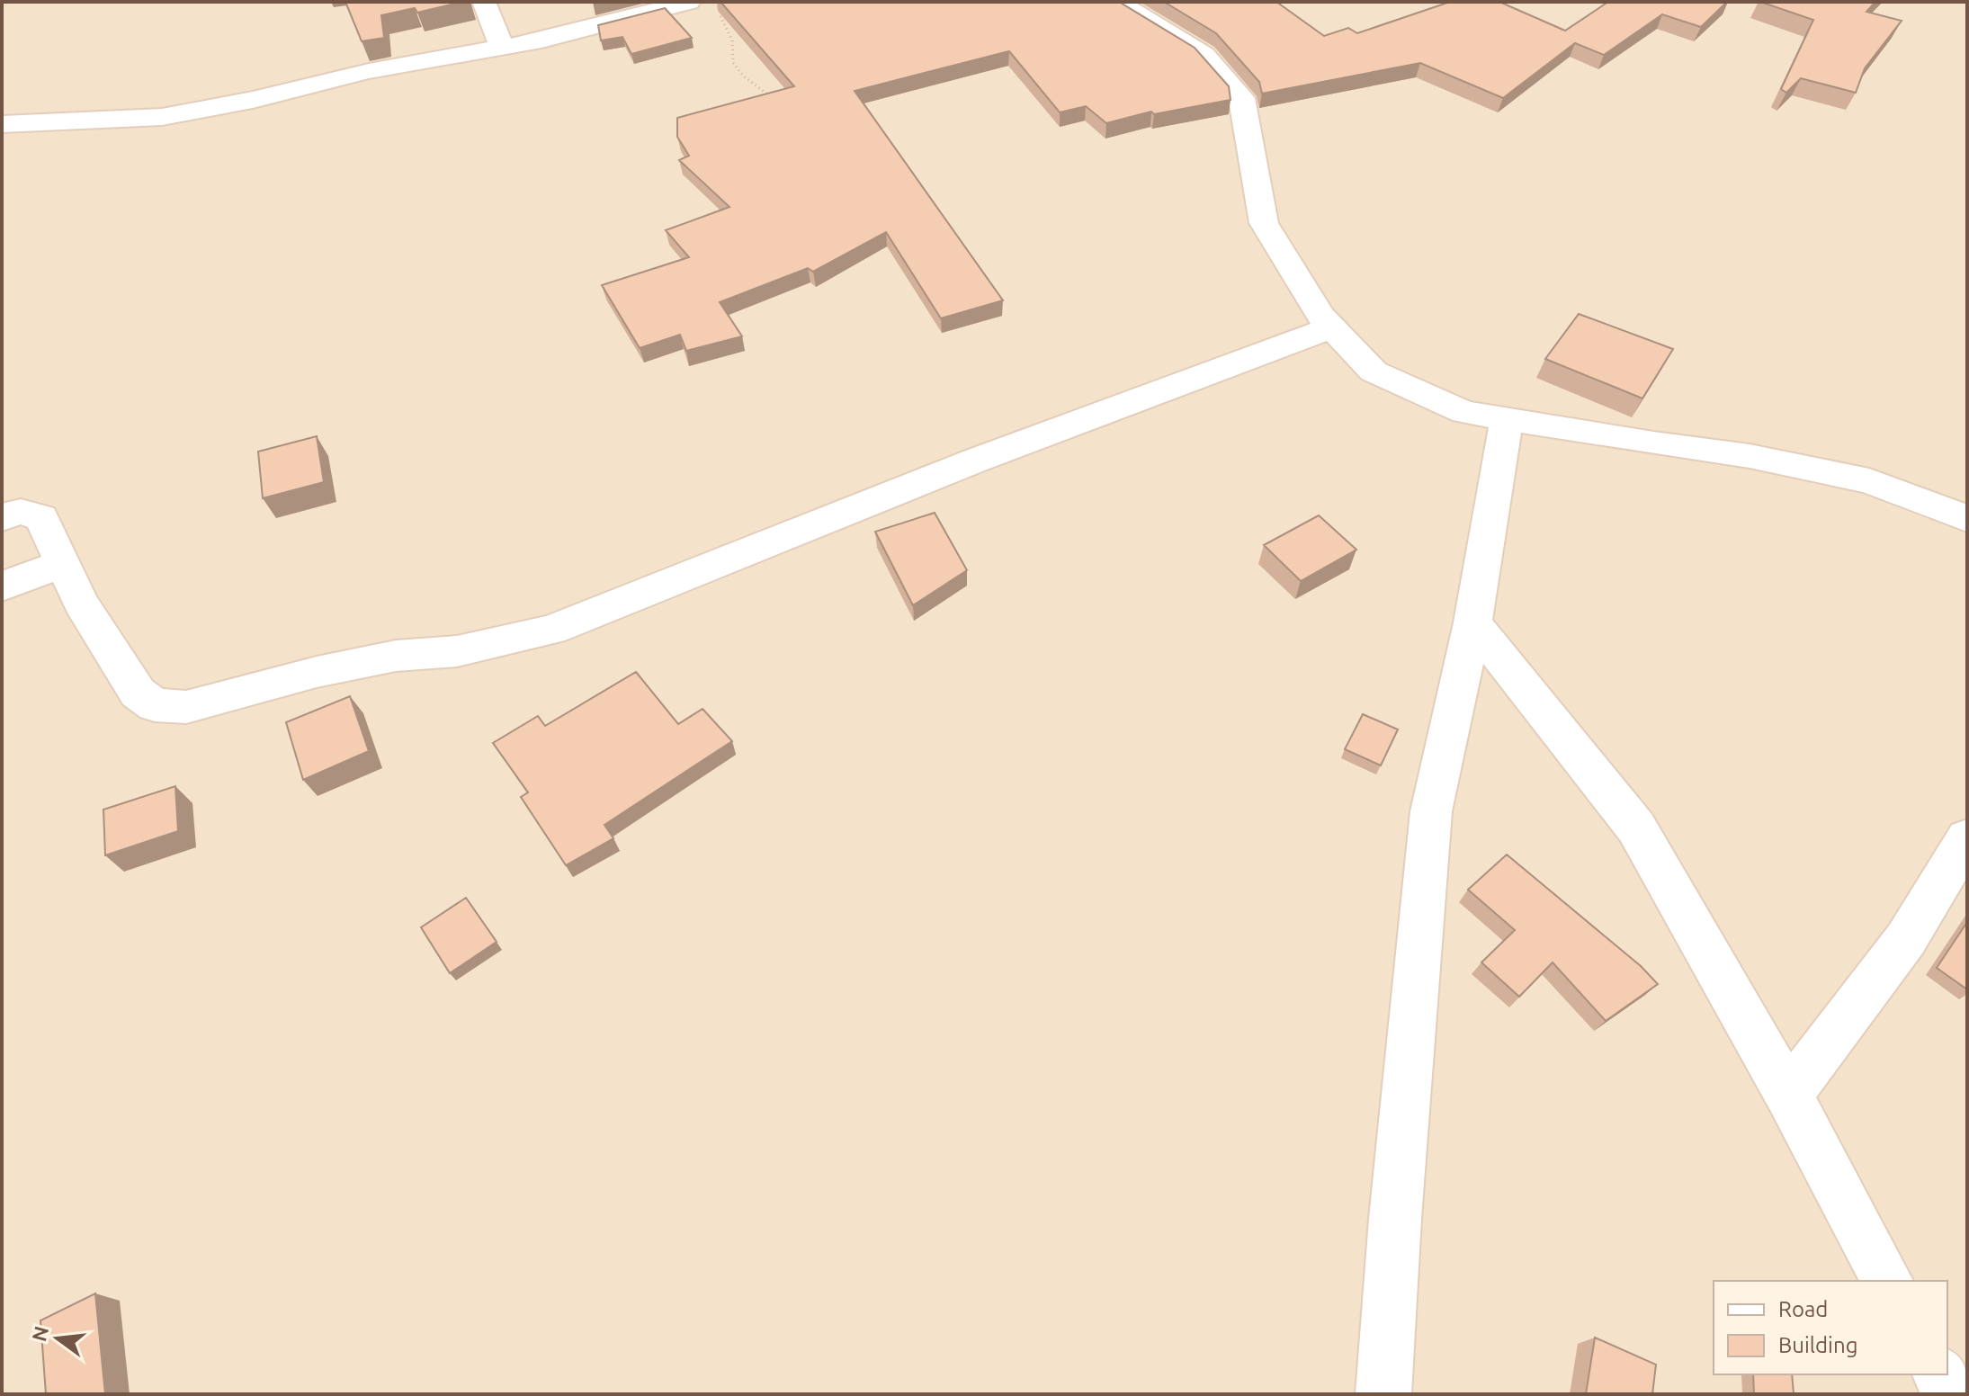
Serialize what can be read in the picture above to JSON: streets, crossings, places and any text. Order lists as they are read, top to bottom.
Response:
{
  "legend": ["Road", "Building"],
  "north": "left"
}
